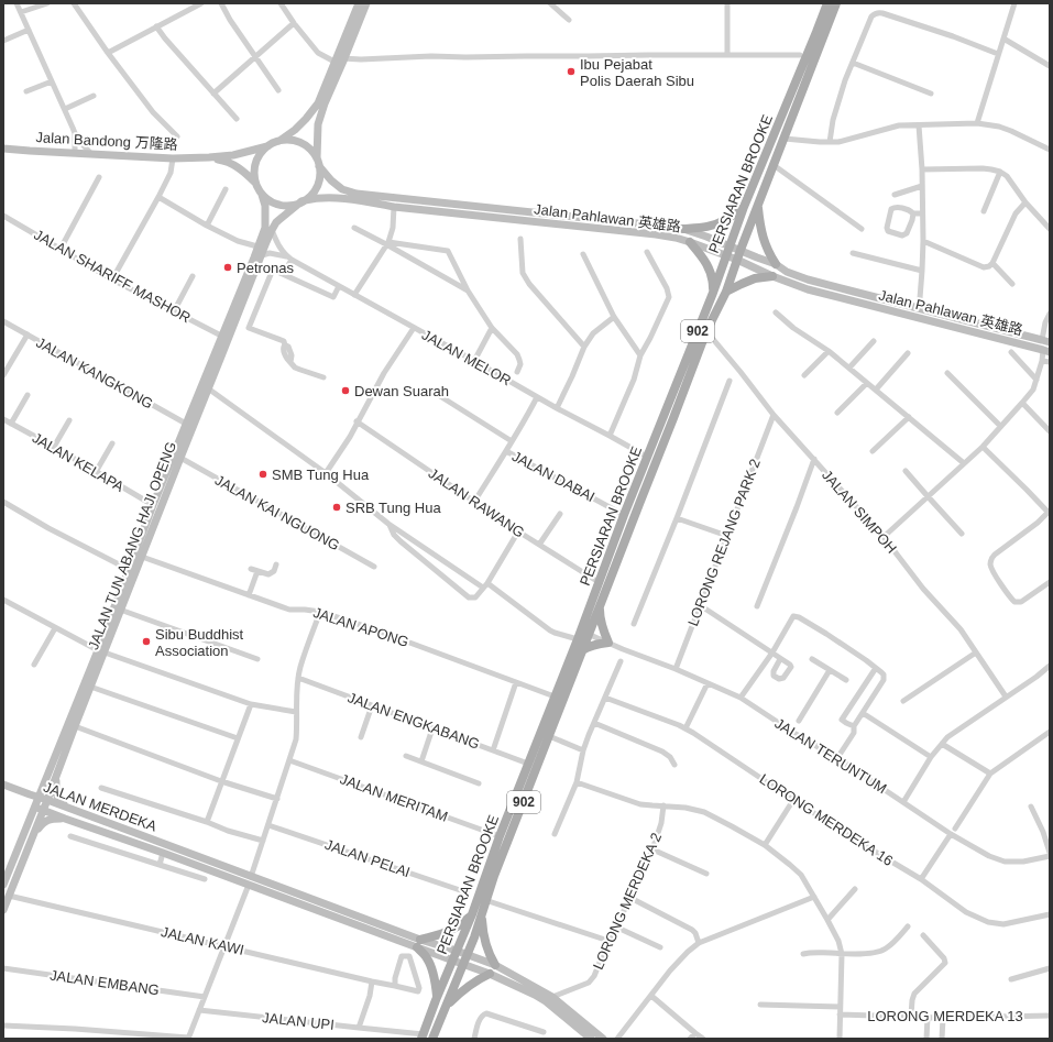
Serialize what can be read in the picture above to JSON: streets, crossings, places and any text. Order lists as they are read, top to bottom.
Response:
{
  "streets": {
    "main road": [
      "Jalan Bandong 万隆路",
      "PERSIARAN BROOKE",
      "Jalan Pahlawan 英雄路",
      "902",
      "JALAN TUN ABANG HAJI OPENG",
      "JALAN MERDEKA"
    ],
    "street": [
      "JALAN SHARIFF MASHOR",
      "JALAN MELOR",
      "JALAN KANGKONG",
      "JALAN KELAPA",
      "JALAN DABAI",
      "JALAN RAWANG",
      "JALAN SIMPOH",
      "JALAN KAI NGUONG",
      "LORONG REJANG PARK 2",
      "JALAN APONG",
      "JALAN ENGKABANG",
      "JALAN TERUNTUM",
      "JALAN MERITAM",
      "LORONG MERDEKA 16",
      "JALAN PELAI",
      "LORONG MERDEKA 2",
      "JALAN KAWI",
      "JALAN EMBANG",
      "LORONG MERDEKA 13",
      "JALAN UPI"
    ]
  },
  "crossings": [
    ["Jalan Bandong 万隆路", "Jalan Pahlawan 英雄路"],
    ["Jalan Bandong 万隆路", "JALAN TUN ABANG HAJI OPENG"],
    ["PERSIARAN BROOKE", "Jalan Pahlawan 英雄路"],
    ["PERSIARAN BROOKE", "JALAN MELOR"],
    ["PERSIARAN BROOKE", "JALAN DABAI"],
    ["PERSIARAN BROOKE", "JALAN RAWANG"],
    ["PERSIARAN BROOKE", "JALAN SIMPOH"],
    ["PERSIARAN BROOKE", "JALAN APONG"],
    ["PERSIARAN BROOKE", "JALAN ENGKABANG"],
    ["PERSIARAN BROOKE", "JALAN TERUNTUM"],
    ["PERSIARAN BROOKE", "JALAN MERITAM"],
    ["PERSIARAN BROOKE", "JALAN MERDEKA"],
    ["PERSIARAN BROOKE", "JALAN UPI"],
    ["Jalan Pahlawan 英雄路", "JALAN TUN ABANG HAJI OPENG"],
    ["JALAN SHARIFF MASHOR", "JALAN TUN ABANG HAJI OPENG"],
    ["JALAN MELOR", "JALAN DABAI"],
    ["JALAN MELOR", "JALAN TUN ABANG HAJI OPENG"],
    ["JALAN KANGKONG", "JALAN TUN ABANG HAJI OPENG"],
    ["JALAN KELAPA", "JALAN TUN ABANG HAJI OPENG"],
    ["JALAN DABAI", "JALAN RAWANG"],
    ["JALAN SIMPOH", "LORONG REJANG PARK 2"],
    ["JALAN KAI NGUONG", "JALAN TUN ABANG HAJI OPENG"],
    ["LORONG REJANG PARK 2", "JALAN TERUNTUM"],
    ["JALAN TUN ABANG HAJI OPENG", "JALAN APONG"],
    ["JALAN TUN ABANG HAJI OPENG", "JALAN MERDEKA"],
    ["JALAN TUN ABANG HAJI OPENG", "JALAN KAWI"],
    ["JALAN MERDEKA", "LORONG MERDEKA 2"]
  ],
  "places": [
    "Ibu Pejabat Polis Daerah Sibu",
    "Petronas",
    "Dewan Suarah",
    "SMB Tung Hua",
    "SRB Tung Hua",
    "Sibu Buddhist Association"
  ]
}
